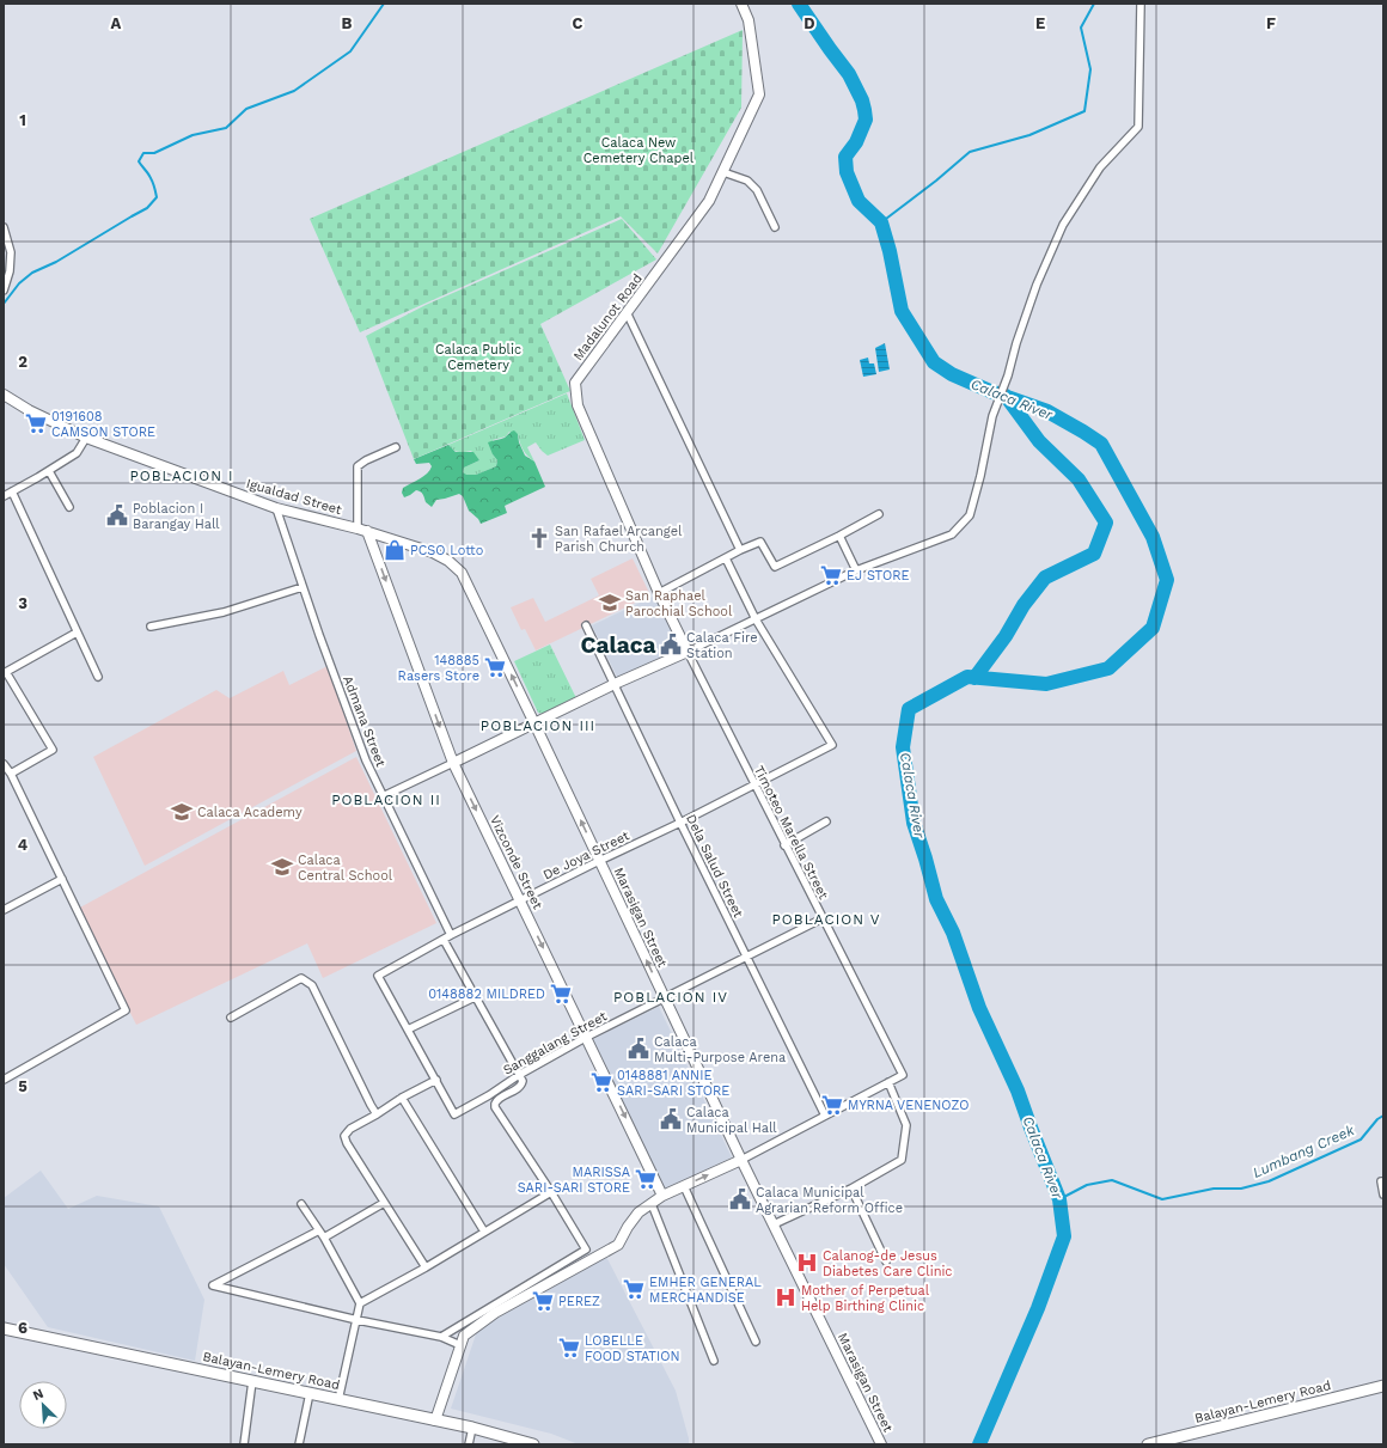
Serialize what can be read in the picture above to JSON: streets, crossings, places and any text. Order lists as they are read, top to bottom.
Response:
{
  "streets": {
    "main road": [
      "Madalunot Road",
      "Igualdad Street",
      "Vizconde Street",
      "Marasigan Street",
      "Balayan-Lemery Road"
    ],
    "street": [
      "Admana Street",
      "Timoteo Marella Street",
      "De Joya Street",
      "Dela Salud Street",
      "Sanggalang Street"
    ]
  },
  "crossings": [
    ["Madalunot Road", "Timoteo Marella Street"],
    ["Igualdad Street", "Admana Street"],
    ["Igualdad Street", "Vizconde Street"],
    ["Igualdad Street", "Marasigan Street"],
    ["Admana Street", "De Joya Street"],
    ["Timoteo Marella Street", "De Joya Street"],
    ["Timoteo Marella Street", "Sanggalang Street"],
    ["De Joya Street", "Vizconde Street"],
    ["De Joya Street", "Dela Salud Street"],
    ["De Joya Street", "Marasigan Street"],
    ["Vizconde Street", "Marasigan Street"],
    ["Vizconde Street", "Sanggalang Street"],
    ["Dela Salud Street", "Sanggalang Street"],
    ["Marasigan Street", "Sanggalang Street"]
  ],
  "one_way": ["Vizconde Street", "Marasigan Street"],
  "districts": [
    "POBLACION I",
    "Calaca",
    "POBLACION III",
    "POBLACION II",
    "POBLACION V",
    "POBLACION IV"
  ],
  "water": ["Calaca River", "Lumbang Creek"],
  "parks": ["Calaca New Cemetery Chapel", "Calaca Public Cemetery"],
  "places": {
    "supermarket": [
      "0191608 CAMSON STORE",
      "EJ STORE",
      "148885 Rasers Store",
      "0148882 MILDRED",
      "0148881 ANNIE SARI-SARI STORE",
      "MYRNA VENENOZO",
      "MARISSA SARI-SARI STORE",
      "EMHER GENERAL MERCHANDISE",
      "PEREZ",
      "LOBELLE FOOD STATION"
    ],
    "public building": [
      "Poblacion I Barangay Hall",
      "Calaca Fire Station",
      "Calaca Multi-Purpose Arena",
      "Calaca Municipal Hall",
      "Calaca Municipal Agrarian Reform Office"
    ],
    "church": ["San Rafael Arcangel Parish Church"],
    "shop": ["PCSO Lotto"],
    "school or university": ["San Raphael Parochial School", "Calaca Academy", "Calaca Central School"],
    "hospital": ["Calanog-de Jesus Diabetes Care Clinic", "Mother of Perpetual Help Birthing Clinic"]
  },
  "north": "top left",
  "grid": {
    "columns": [
      "A",
      "B",
      "C",
      "D",
      "E",
      "F"
    ],
    "rows": [
      "1",
      "2",
      "3",
      "4",
      "5",
      "6"
    ]
  }
}
